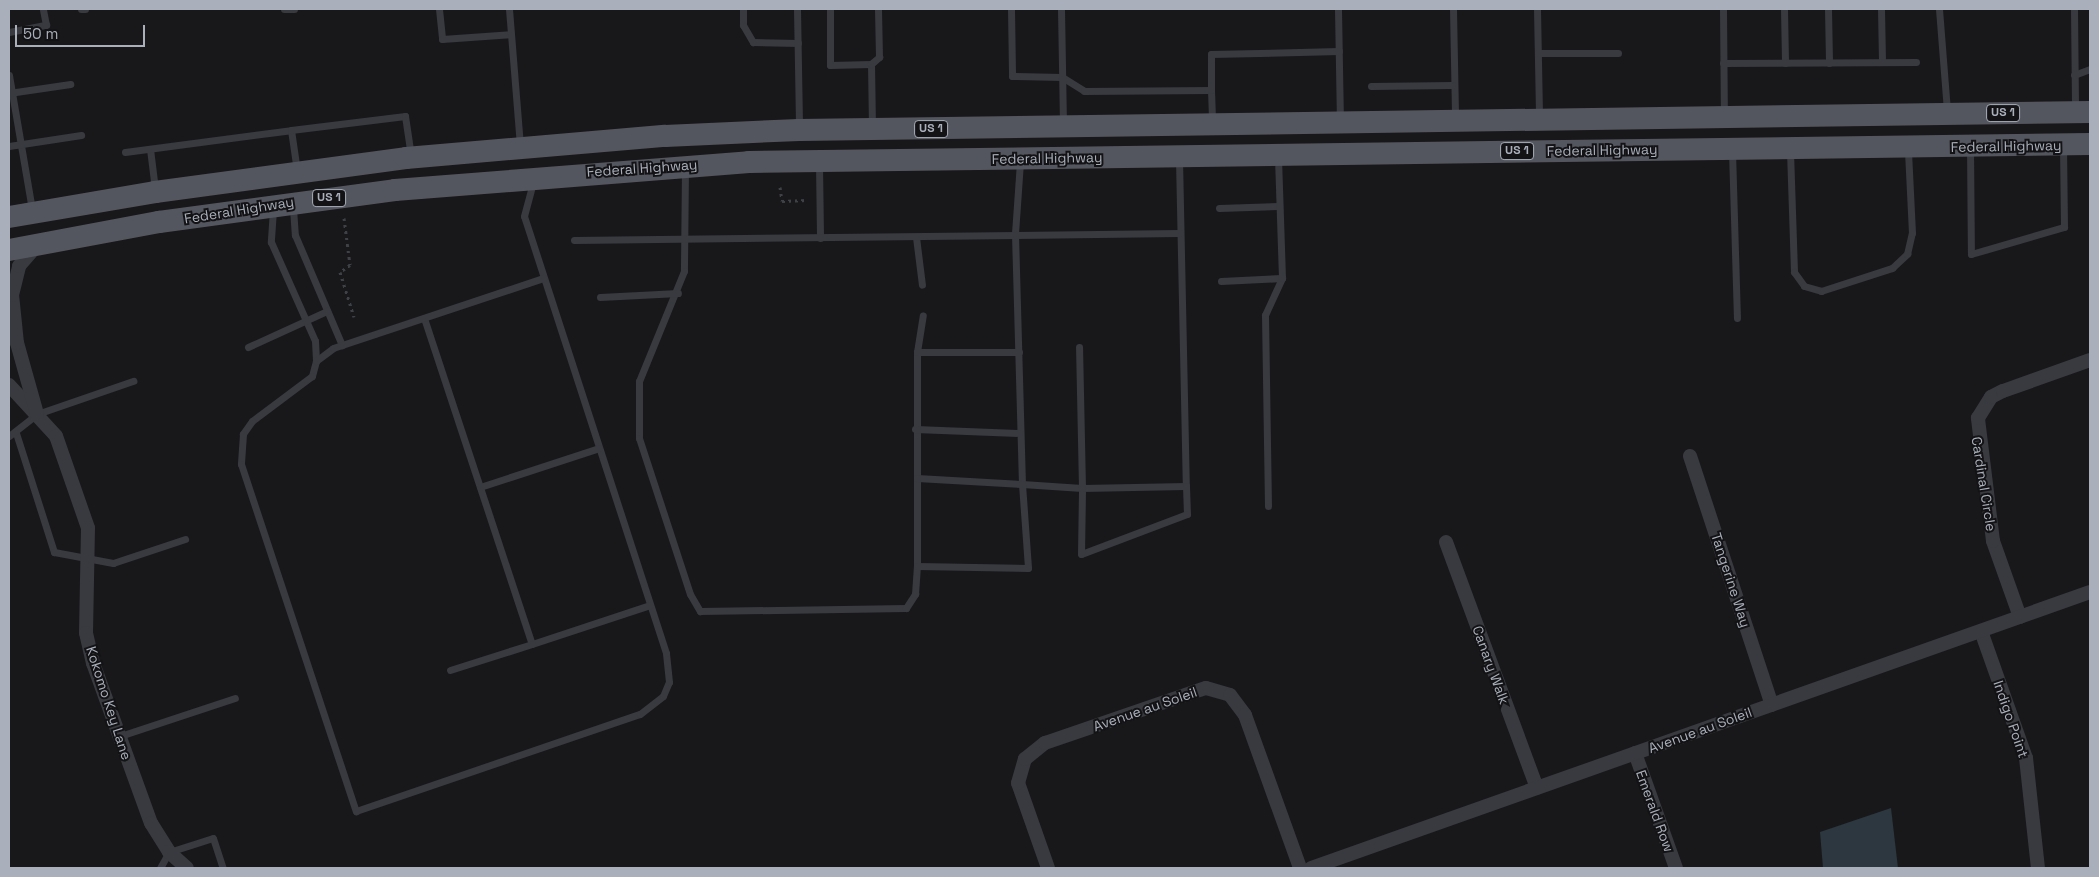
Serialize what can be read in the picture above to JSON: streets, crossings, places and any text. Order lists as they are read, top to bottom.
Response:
{
  "streets": {
    "main road": ["US 1", "Federal Highway"],
    "street": [
      "Cardinal Circle",
      "Tangerine Way",
      "Canary Walk",
      "Kokomo Key Lane",
      "Avenue au Soleil",
      "Indigo Point",
      "Emerald Row"
    ]
  },
  "crossings": [
    ["Federal Highway", "Kokomo Key Lane"],
    ["Cardinal Circle", "Avenue au Soleil"],
    ["Tangerine Way", "Avenue au Soleil"],
    ["Canary Walk", "Avenue au Soleil"],
    ["Avenue au Soleil", "Indigo Point"],
    ["Avenue au Soleil", "Emerald Row"]
  ],
  "scale_bar": "50 m"
}
